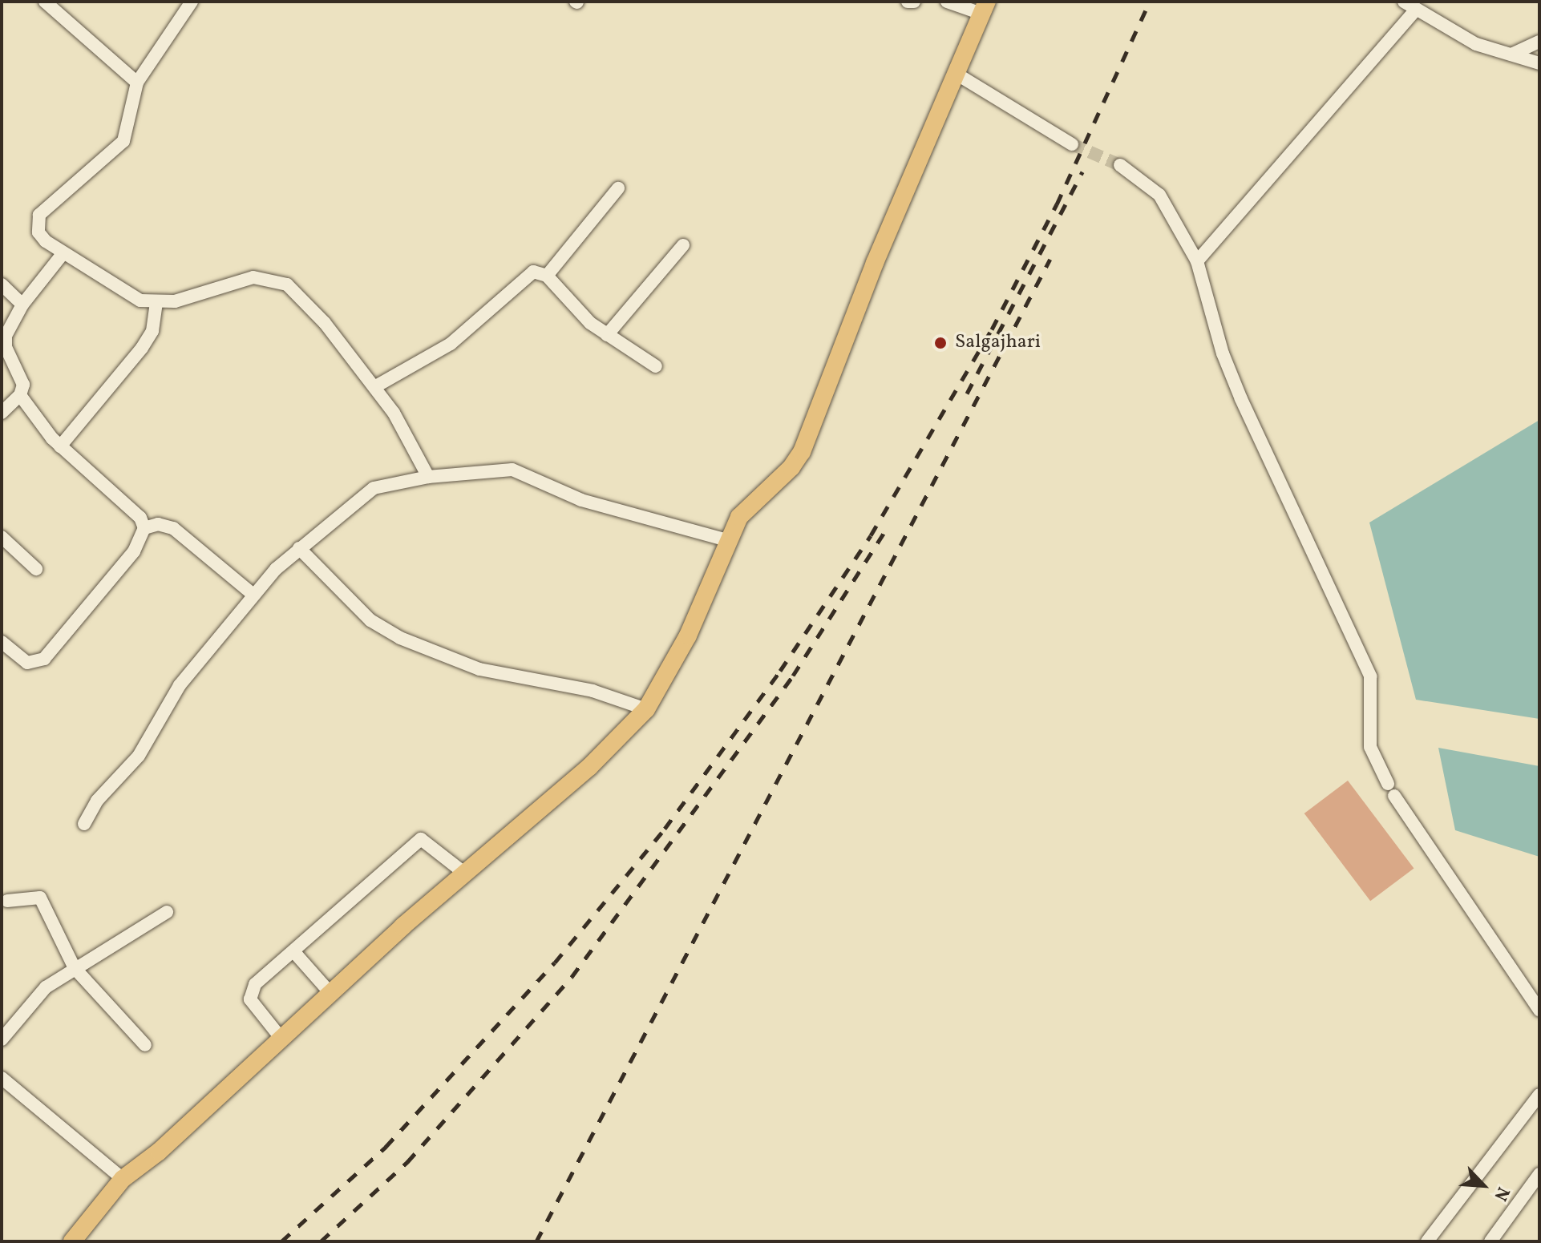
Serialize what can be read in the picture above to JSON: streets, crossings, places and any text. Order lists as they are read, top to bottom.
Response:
{
  "places": ["Salgajhari"],
  "north": "bottom right"
}
